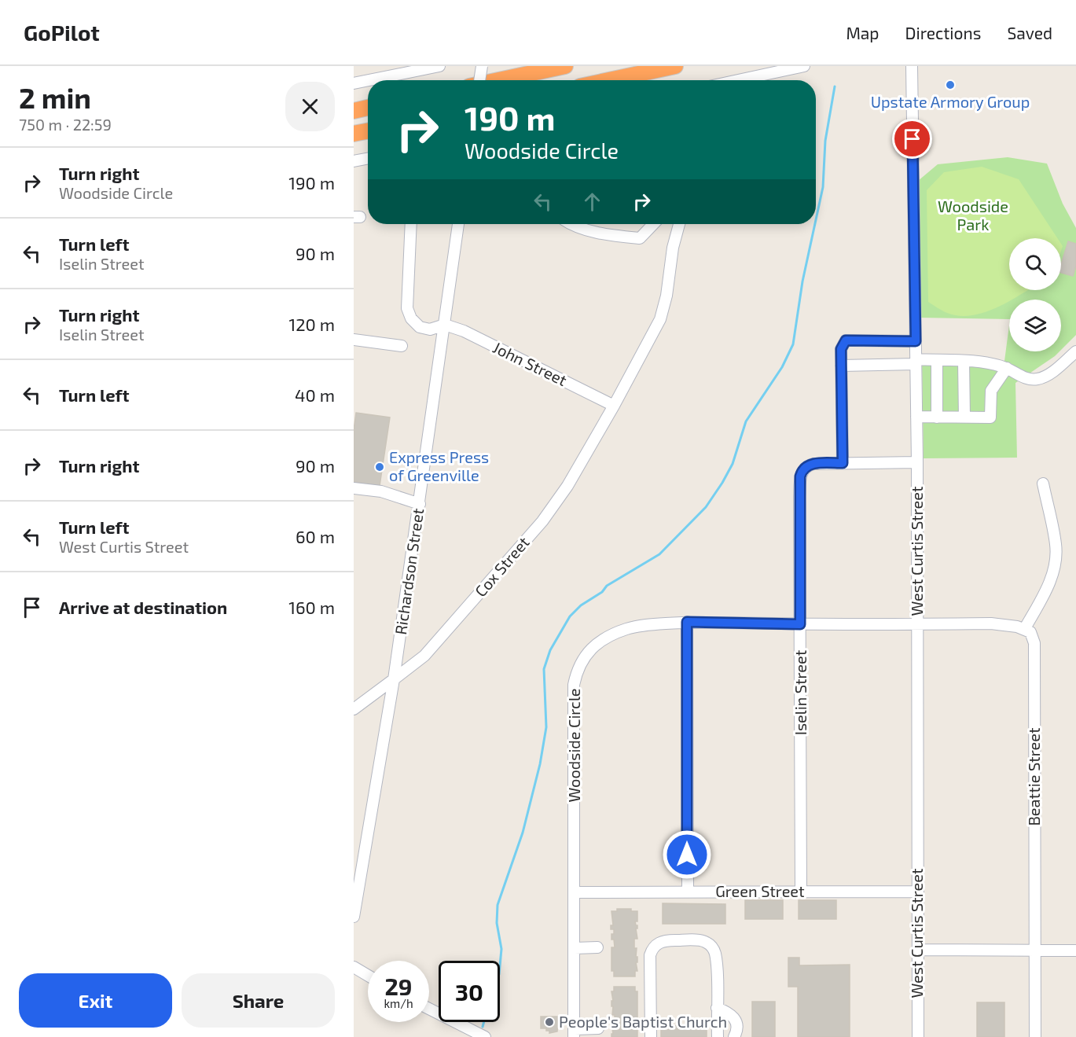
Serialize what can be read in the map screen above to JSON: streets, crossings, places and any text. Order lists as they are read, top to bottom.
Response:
{
  "streets": {
    "street": [
      "John Street",
      "West Curtis Street",
      "Cox Street",
      "Richardson Street",
      "Iselin Street",
      "Woodside Circle",
      "Beattie Street",
      "Green Street"
    ]
  },
  "crossings": [
    ["John Street", "Cox Street"],
    ["John Street", "Richardson Street"],
    ["West Curtis Street", "Iselin Street"],
    ["West Curtis Street", "Woodside Circle"],
    ["West Curtis Street", "Green Street"],
    ["Cox Street", "Richardson Street"],
    ["Iselin Street", "Woodside Circle"],
    ["Iselin Street", "Green Street"],
    ["Woodside Circle", "Green Street"]
  ],
  "parks": ["Woodside Park"],
  "places": ["Upstate Armory Group", "Express Press of Greenville", "People's Baptist Church"],
  "page": {
    "header": "GoPilot",
    "nav": ["Map", "Directions", "Saved"],
    "heading": ["2 min", "750 m · 22:59"],
    "turn": ["190 m", "Woodside Circle"],
    "list": [
      {
        "name": "Turn right",
        "note": "Woodside Circle",
        "value": "190 m"
      },
      {
        "name": "Turn left",
        "note": "Iselin Street",
        "value": "90 m"
      },
      {
        "name": "Turn right",
        "note": "Iselin Street",
        "value": "120 m"
      },
      {
        "name": "Turn left",
        "value": "40 m"
      },
      {
        "name": "Turn right",
        "value": "90 m"
      },
      {
        "name": "Turn left",
        "note": "West Curtis Street",
        "value": "60 m"
      },
      {
        "name": "Arrive at destination",
        "value": "160 m"
      }
    ],
    "speed": "29 km/h",
    "limit": "30",
    "buttons": ["Exit", "Share"]
  }
}
